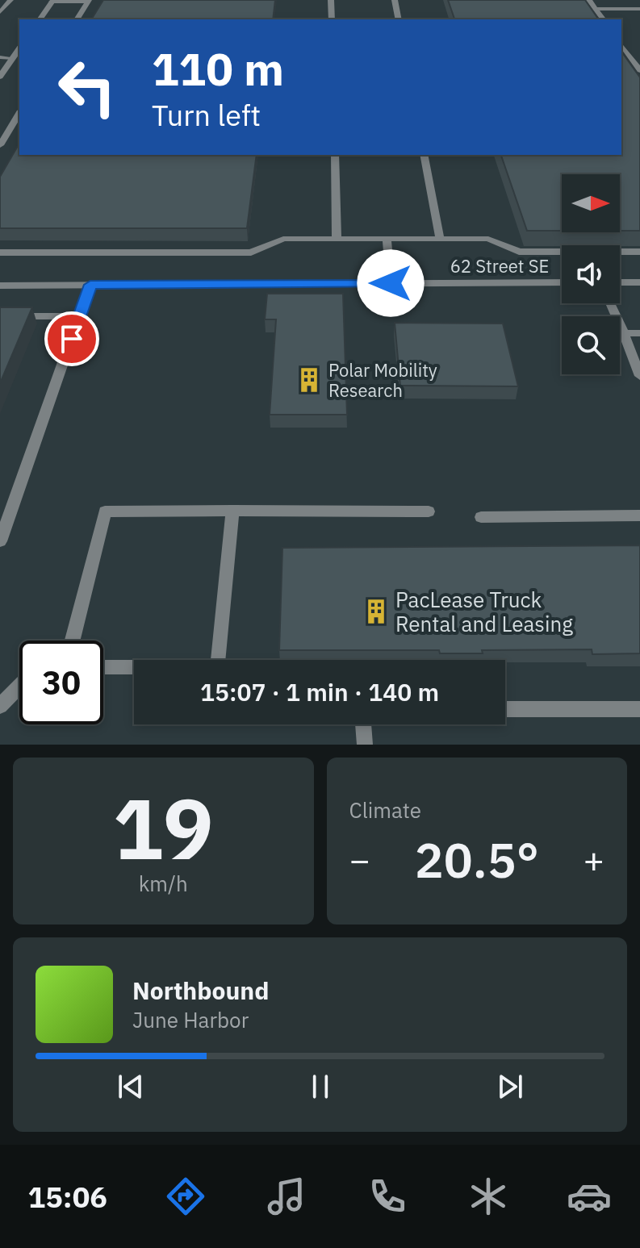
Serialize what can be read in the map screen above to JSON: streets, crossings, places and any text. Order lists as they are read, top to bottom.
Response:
{
  "streets": {
    "street": ["62 Street SE"]
  },
  "places": {
    "building": ["Polar Mobility Research", "PacLease Truck Rental and Leasing"]
  },
  "north": "right",
  "page": {
    "turn": ["110 m", "Turn left"],
    "limit": "30",
    "trip": "15:07 · 1 min · 140 m",
    "tile": [
      ["19", "km/h"],
      "Climate"
    ],
    "heat": ["−", "20.5°", "+"],
    "song": ["Northbound", "June Harbor"],
    "tabs": "15:06"
  }
}
